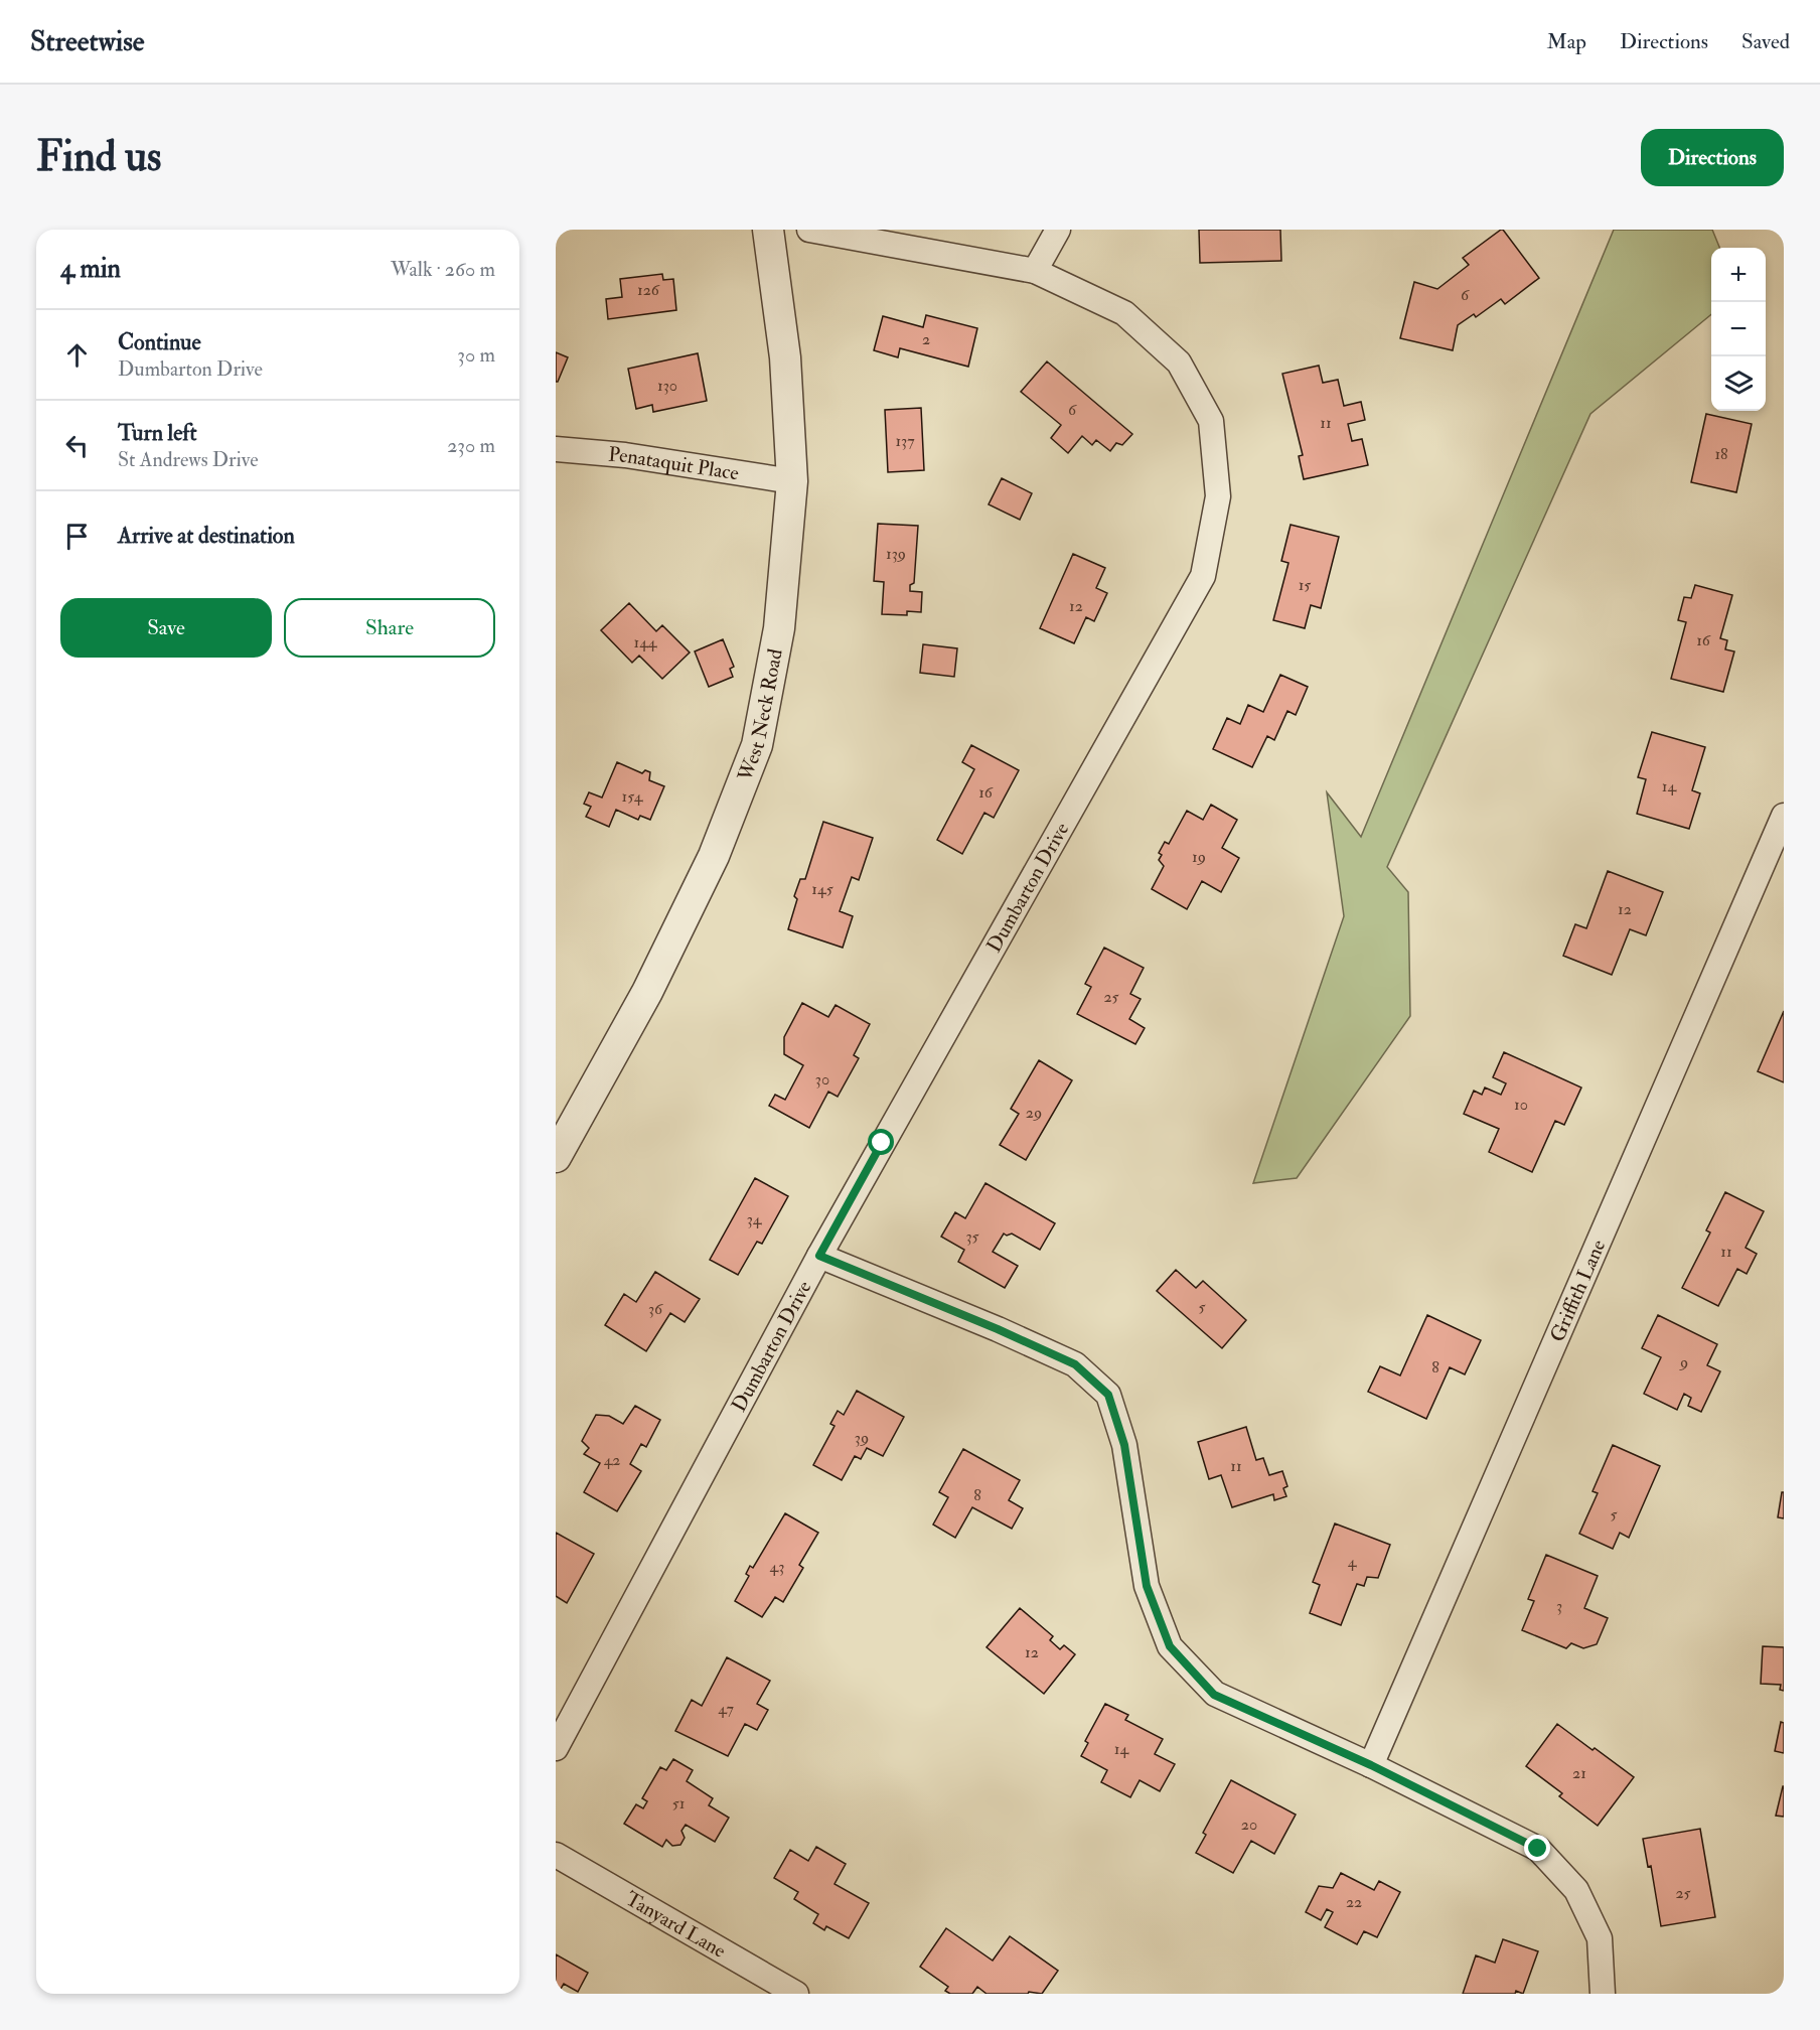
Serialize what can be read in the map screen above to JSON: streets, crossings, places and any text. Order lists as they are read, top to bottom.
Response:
{
  "streets": {
    "street": [
      "Penataquit Place",
      "West Neck Road",
      "Dumbarton Drive",
      "Griffith Lane",
      "Tanyard Lane"
    ]
  },
  "crossings": [
    ["Penataquit Place", "West Neck Road"]
  ],
  "house_numbers": [
    "126",
    "6",
    "2",
    "130",
    "6",
    "11",
    "137",
    "18",
    "139",
    "15",
    "12",
    "16",
    "144",
    "14",
    "16",
    "154",
    "19",
    "145",
    "12",
    "25",
    "30",
    "10",
    "29",
    "34",
    "35",
    "11",
    "5",
    "36",
    "9",
    "8",
    "39",
    "42",
    "11",
    "8",
    "5",
    "4",
    "43",
    "3",
    "12",
    "47",
    "14",
    "21",
    "51",
    "20",
    "25",
    "22"
  ],
  "page": {
    "header": "Streetwise",
    "nav": ["Map", "Directions", "Saved"],
    "buttons": [
      "Directions",
      ["Save", "Share"]
    ],
    "title": "Find us",
    "heading": ["4 min", "Walk · 260 m"],
    "map_buttons": ["+", "−"],
    "list": [
      ["Continue", "Dumbarton Drive", "30 m"],
      ["Turn left", "St Andrews Drive", "230 m"],
      "Arrive at destination"
    ]
  }
}
